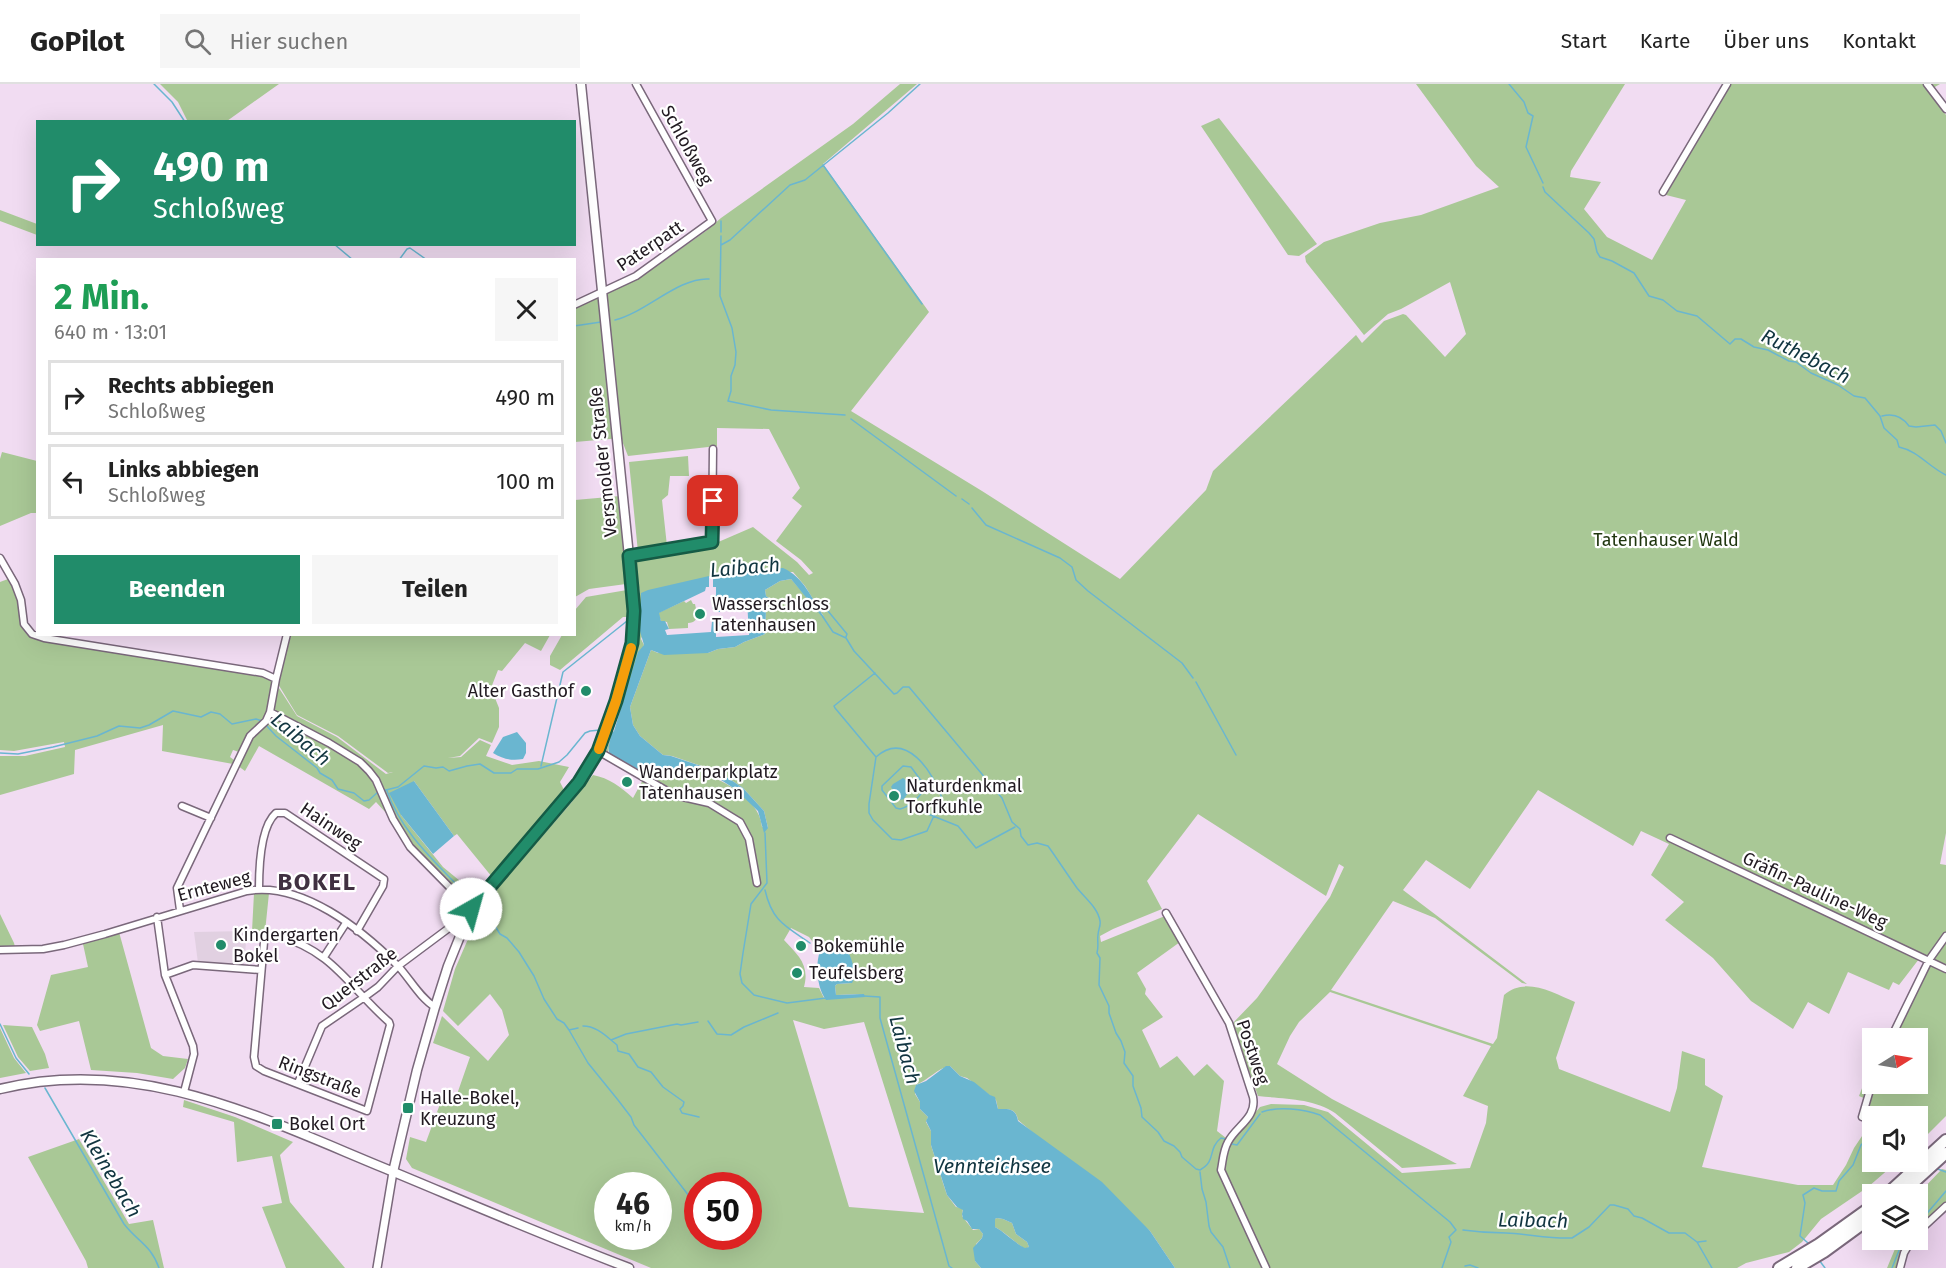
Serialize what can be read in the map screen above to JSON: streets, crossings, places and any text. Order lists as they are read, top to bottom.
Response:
{
  "streets": {
    "main road": ["Versmolder Straße"],
    "street": [
      "Schloßweg",
      "Paterpatt",
      "Hainweg",
      "Ernteweg",
      "Gräfin-Pauline-Weg",
      "Querstraße",
      "Postweg",
      "Ringstraße"
    ]
  },
  "crossings": [
    ["Schloßweg", "Paterpatt"],
    ["Paterpatt", "Versmolder Straße"],
    ["Versmolder Straße", "Ernteweg"],
    ["Versmolder Straße", "Querstraße"],
    ["Hainweg", "Ernteweg"],
    ["Ernteweg", "Querstraße"],
    ["Querstraße", "Ringstraße"]
  ],
  "districts": ["BOKEL"],
  "water": [
    "Ruthebach",
    "Laibach",
    "Vennteichsee",
    "Kleinebach"
  ],
  "parks": ["Tatenhauser Wald"],
  "places": {
    "other": [
      "Wasserschloss Tatenhausen",
      "Alter Gasthof",
      "Wanderparkplatz Tatenhausen",
      "Naturdenkmal Torfkuhle",
      "Kindergarten Bokel",
      "Bokemühle",
      "Teufelsberg"
    ],
    "transit": ["Halle-Bokel, Kreuzung", "Bokel Ort"]
  },
  "north": "right",
  "page": {
    "header": "GoPilot",
    "search": "Hier suchen",
    "nav": [
      "Start",
      "Karte",
      "Über uns",
      "Kontakt"
    ],
    "turn": ["490 m", "Schloßweg"],
    "heading": ["2 Min.", "640 m · 13:01"],
    "list": [
      {
        "name": "Rechts abbiegen",
        "note": "Schloßweg",
        "value": "490 m"
      },
      {
        "name": "Links abbiegen",
        "note": "Schloßweg",
        "value": "100 m"
      }
    ],
    "buttons": ["Beenden", "Teilen"],
    "speed": "46 km/h",
    "limit": "50"
  }
}
